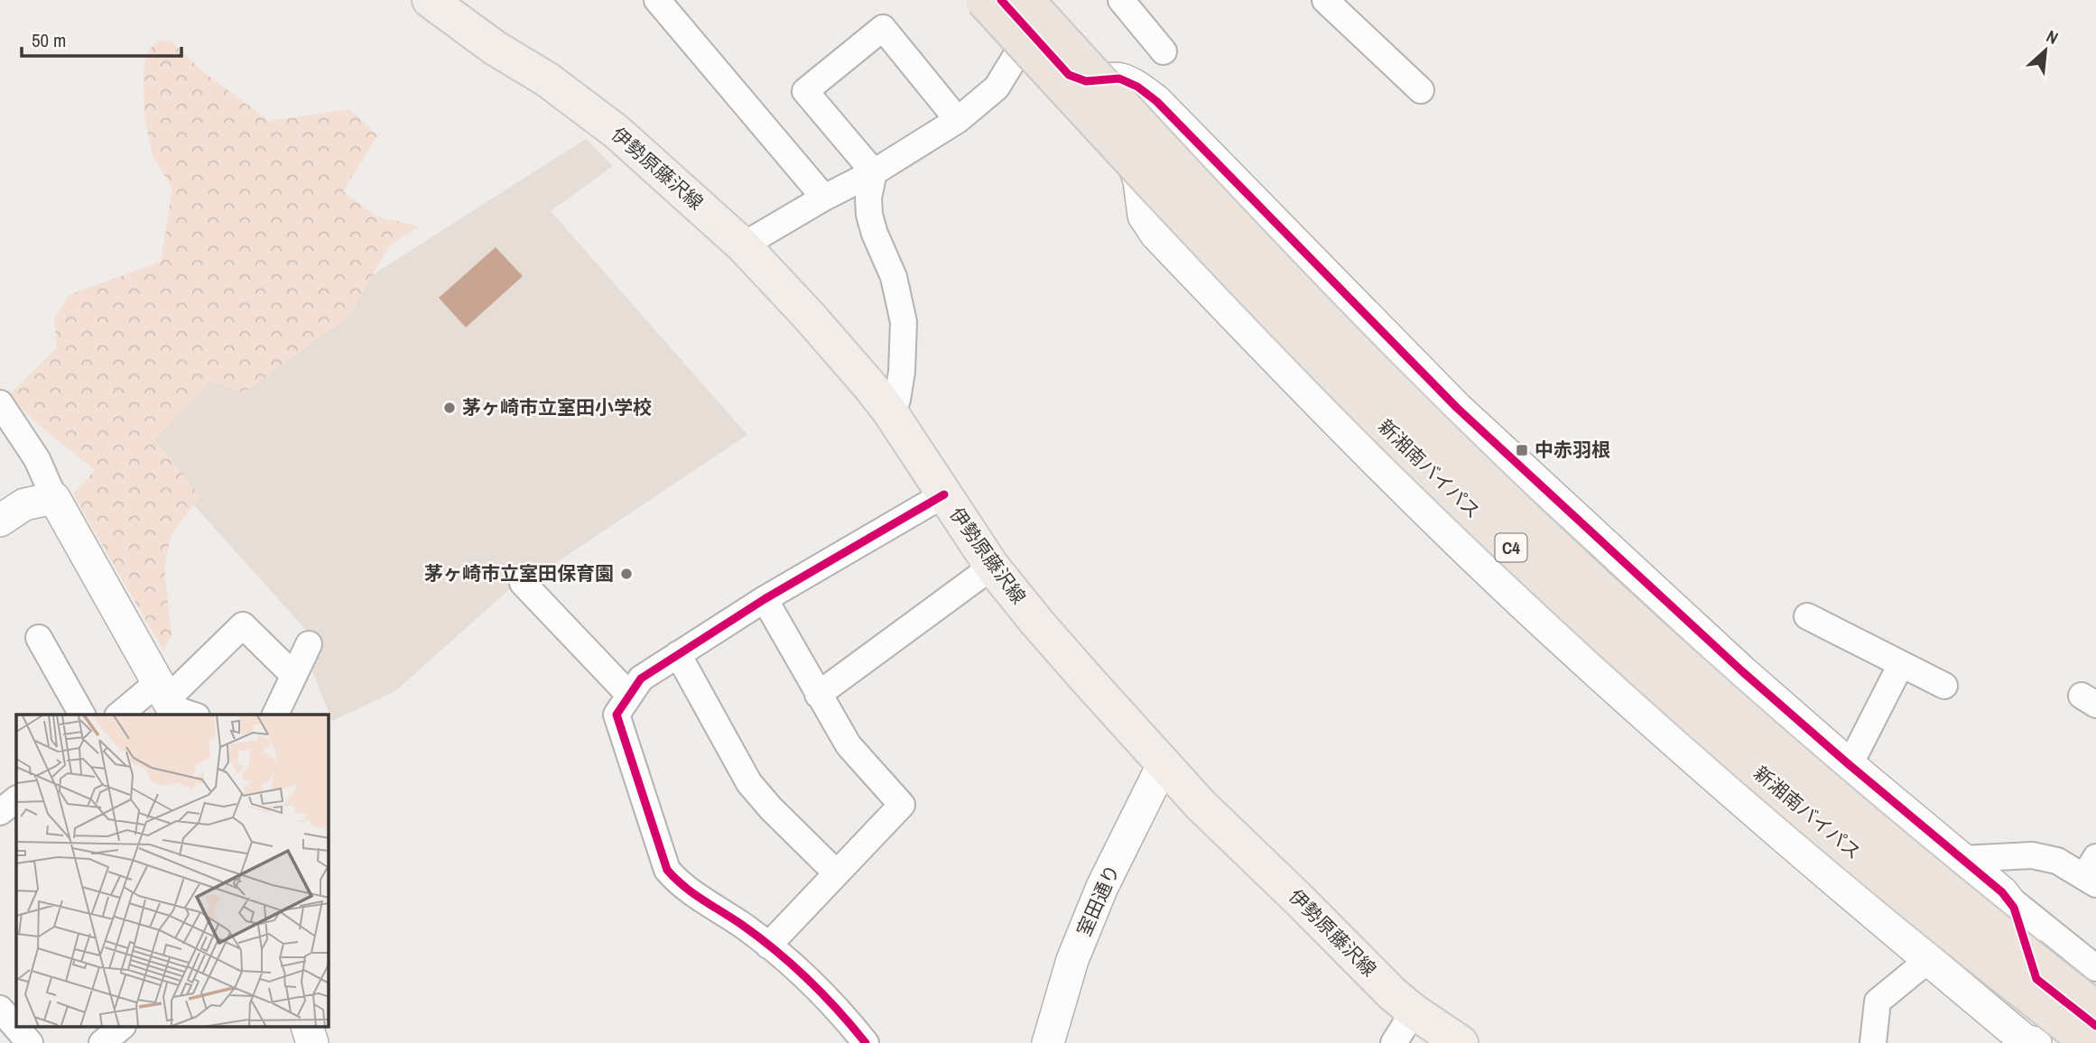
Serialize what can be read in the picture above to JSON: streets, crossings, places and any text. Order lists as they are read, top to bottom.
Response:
{
  "streets": {
    "highway": ["新湘南バイパス", "C4"],
    "main road": ["伊勢原藤沢線"],
    "street": ["室田通り"]
  },
  "crossings": [
    ["伊勢原藤沢線", "室田通り"]
  ],
  "places": {
    "other": ["茅ヶ崎市立室田小学校", "茅ヶ崎市立室田保育園"],
    "transit": ["中赤羽根"]
  },
  "scale_bar": "50 m",
  "north": "top right"
}
